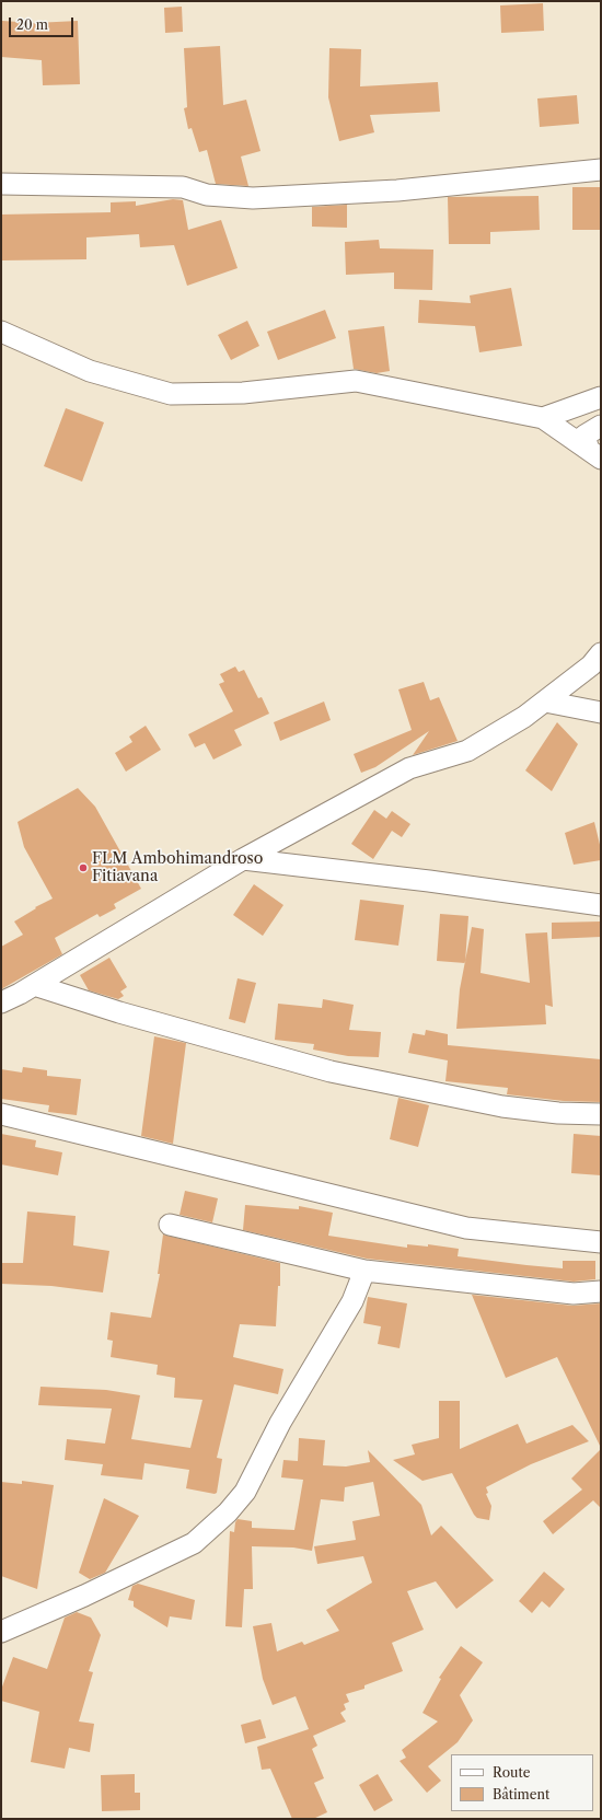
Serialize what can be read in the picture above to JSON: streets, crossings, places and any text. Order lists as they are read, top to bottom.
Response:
{
  "places": ["FLM Ambohimandroso Fitiavana"],
  "legend": ["Route", "Bâtiment"],
  "scale_bar": "20 m"
}
